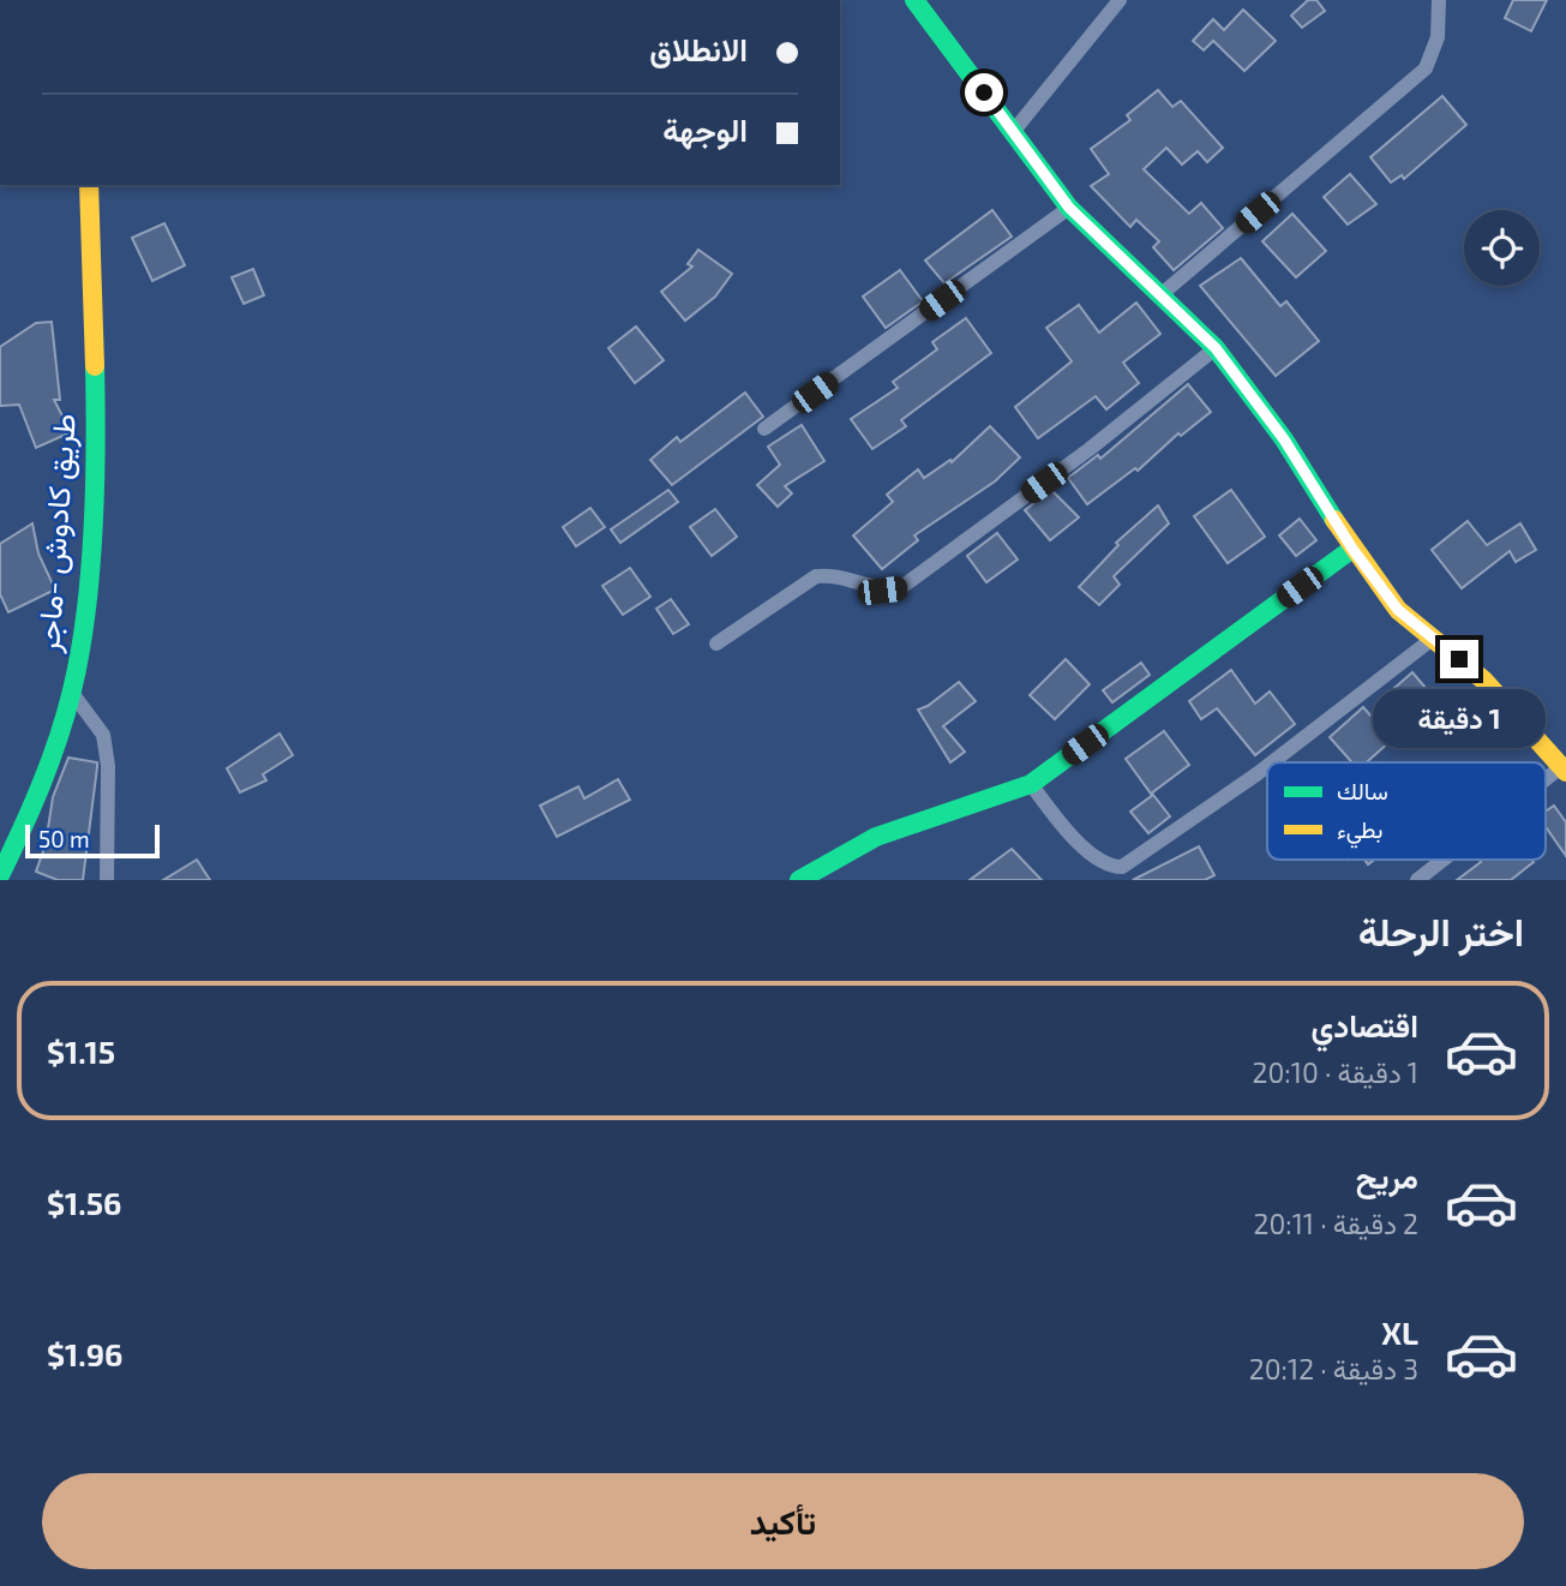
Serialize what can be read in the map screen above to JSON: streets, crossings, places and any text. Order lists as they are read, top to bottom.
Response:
{
  "streets": {
    "main road": ["طريق كادوش -ماجر"]
  },
  "legend": ["سالك", "بطيء"],
  "scale_bar": "50 m",
  "page": {
    "banner": ["الانطلاق", "الوجهة"],
    "bubble": "1 دقيقة",
    "scale": "50 m",
    "heading": "اختر الرحلة",
    "list": [
      {
        "name": "اقتصادي",
        "note": "1 دقيقة · 20:10",
        "value": "$1.15"
      },
      {
        "name": "مريح",
        "note": "2 دقيقة · 20:11",
        "value": "$1.56"
      },
      {
        "name": "XL",
        "note": "3 دقيقة · 20:12",
        "value": "$1.96"
      }
    ],
    "buttons": "تأكيد"
  }
}
